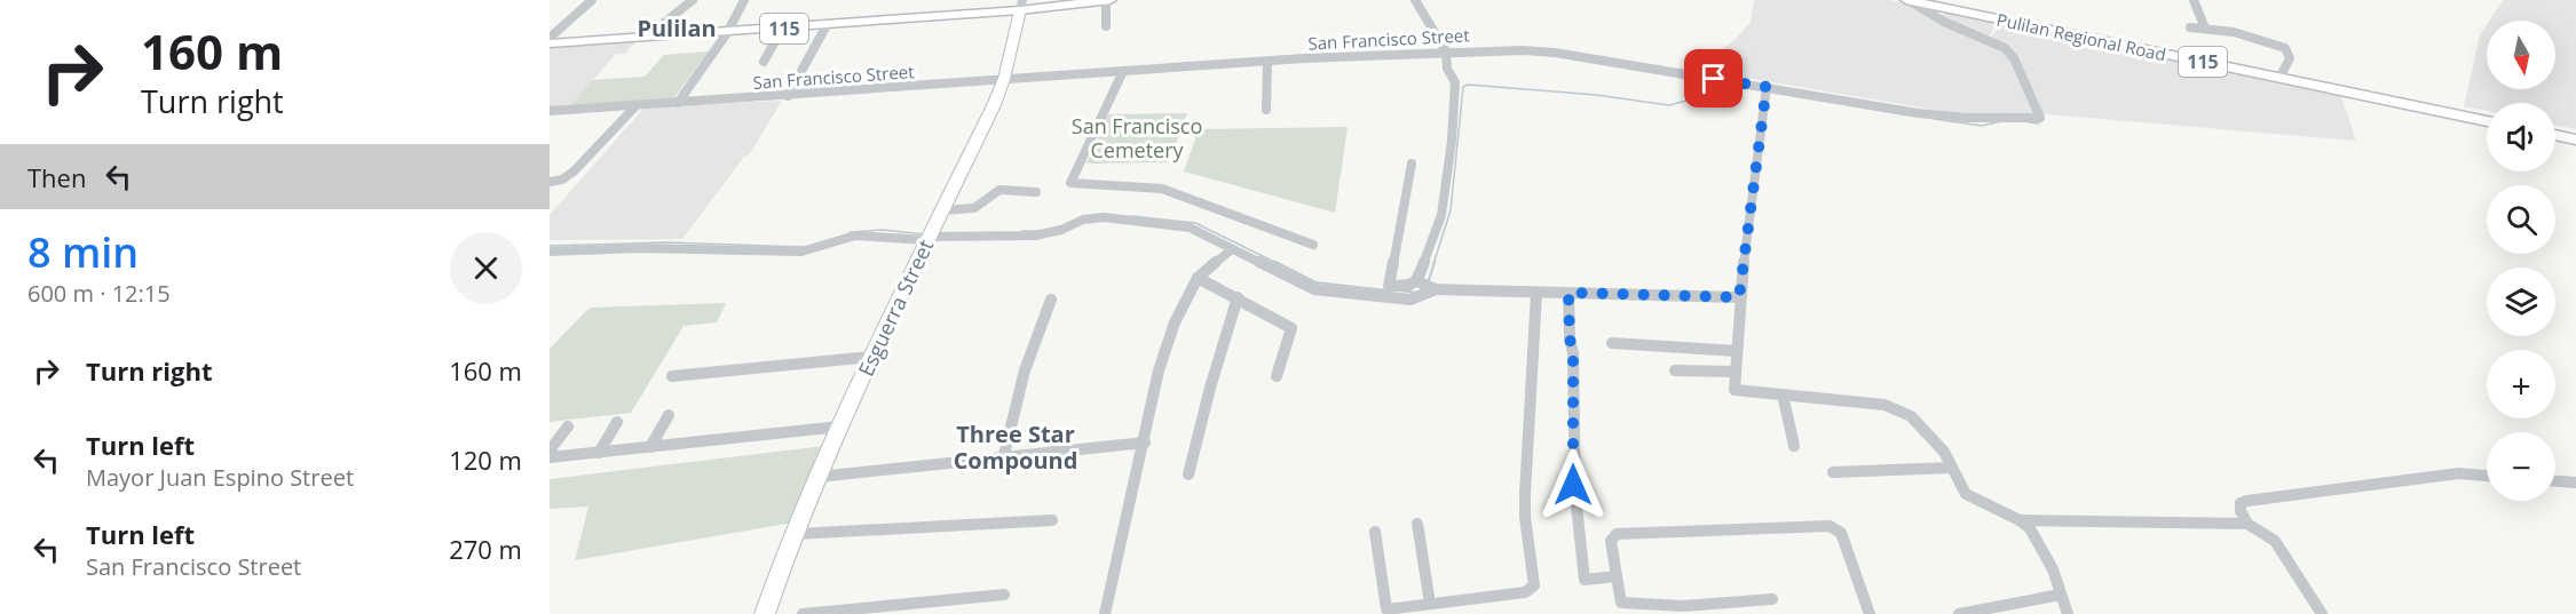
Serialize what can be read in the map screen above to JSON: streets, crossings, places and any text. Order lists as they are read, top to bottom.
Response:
{
  "streets": {
    "main road": ["115", "Pulilan Regional Road", "Esguerra Street"],
    "street": ["San Francisco Street"]
  },
  "crossings": [
    ["115", "Esguerra Street"],
    ["Pulilan Regional Road", "San Francisco Street"],
    ["San Francisco Street", "Esguerra Street"]
  ],
  "districts": ["Pulilan", "Three Star Compound"],
  "parks": ["San Francisco Cemetery"],
  "north": "bottom",
  "page": {
    "turn": ["160 m", "Turn right"],
    "map_buttons": ["+", "−"],
    "then": "Then",
    "heading": ["8 min", "600 m · 12:15"],
    "list": [
      {
        "name": "Turn right",
        "value": "160 m"
      },
      {
        "name": "Turn left",
        "note": "Mayor Juan Espino Street",
        "value": "120 m"
      },
      {
        "name": "Turn left",
        "note": "San Francisco Street",
        "value": "270 m"
      }
    ]
  }
}
